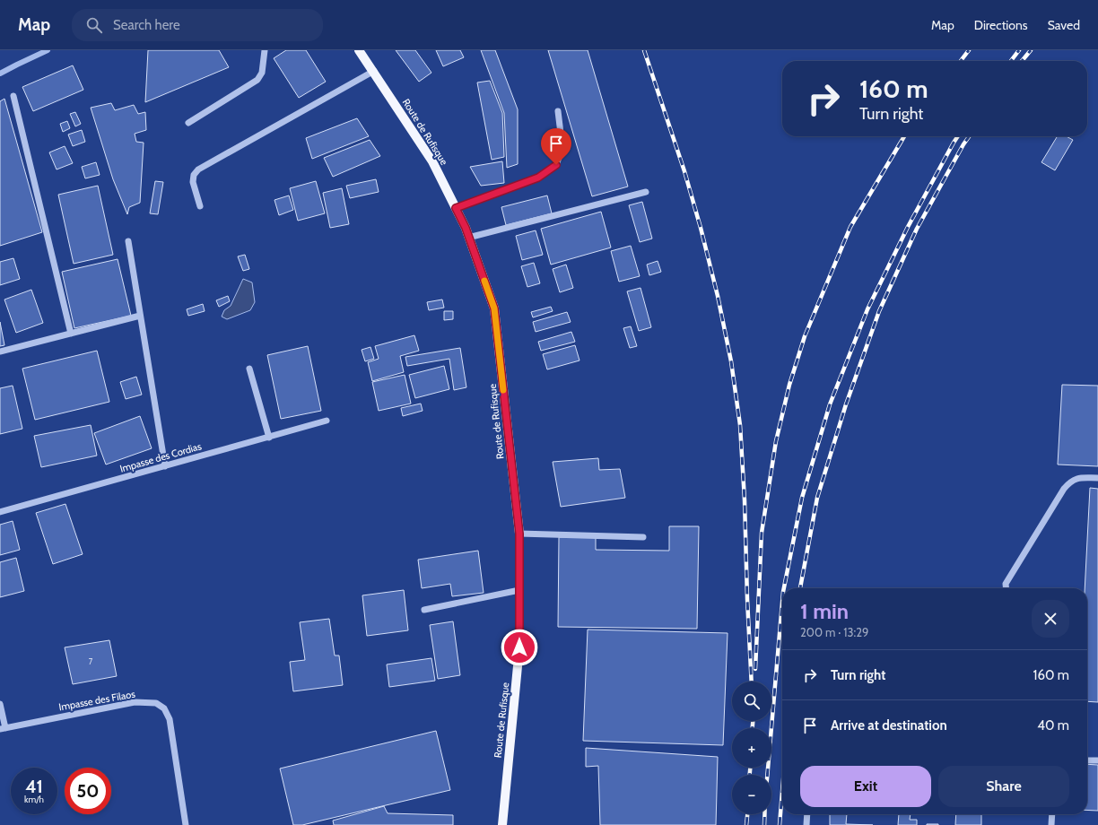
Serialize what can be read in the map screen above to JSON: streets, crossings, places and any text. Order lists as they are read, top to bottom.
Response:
{
  "streets": {
    "main road": ["Route de Rufisque"],
    "street": ["Impasse des Cordias", "Impasse des Filaos"]
  },
  "house_numbers": ["7"],
  "page": {
    "header": "Map",
    "search": "Search here",
    "nav": ["Map", "Directions", "Saved"],
    "turn": ["160 m", "Turn right"],
    "heading": ["1 min", "200 m · 13:29"],
    "list": [
      {
        "name": "Turn right",
        "value": "160 m"
      },
      {
        "name": "Arrive at destination",
        "value": "40 m"
      }
    ],
    "map_buttons": ["+", "−"],
    "buttons": ["Exit", "Share"],
    "speed": "41 km/h",
    "limit": "50"
  }
}
